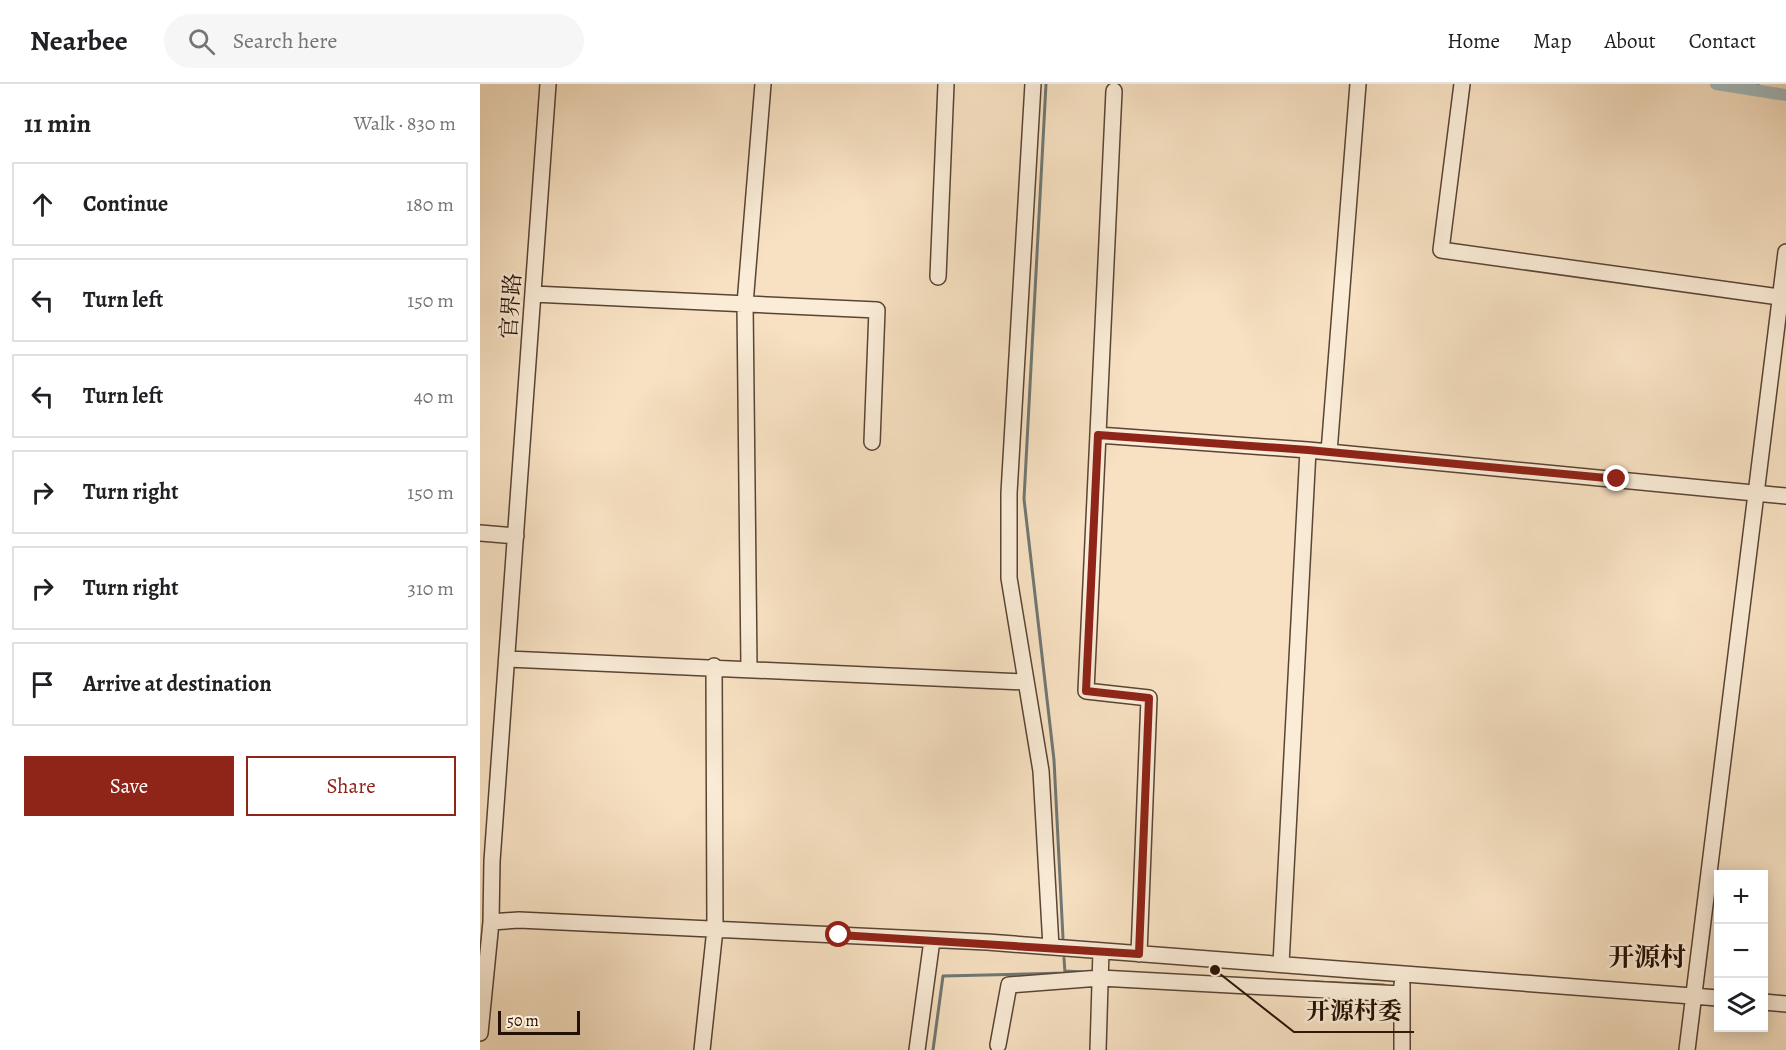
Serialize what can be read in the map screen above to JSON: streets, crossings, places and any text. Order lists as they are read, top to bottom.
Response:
{
  "streets": {
    "street": ["官界路"]
  },
  "districts": ["开源村"],
  "places": ["开源村委"],
  "scale_bar": "50 m",
  "page": {
    "header": "Nearbee",
    "search": "Search here",
    "nav": [
      "Home",
      "Map",
      "About",
      "Contact"
    ],
    "heading": ["11 min", "Walk · 830 m"],
    "list": [
      ["Continue", "180 m"],
      ["Turn left", "150 m"],
      ["Turn left", "40 m"],
      ["Turn right", "150 m"],
      ["Turn right", "310 m"],
      "Arrive at destination"
    ],
    "buttons": ["Save", "Share"],
    "map_buttons": ["+", "−"],
    "scale": "50 m"
  }
}
